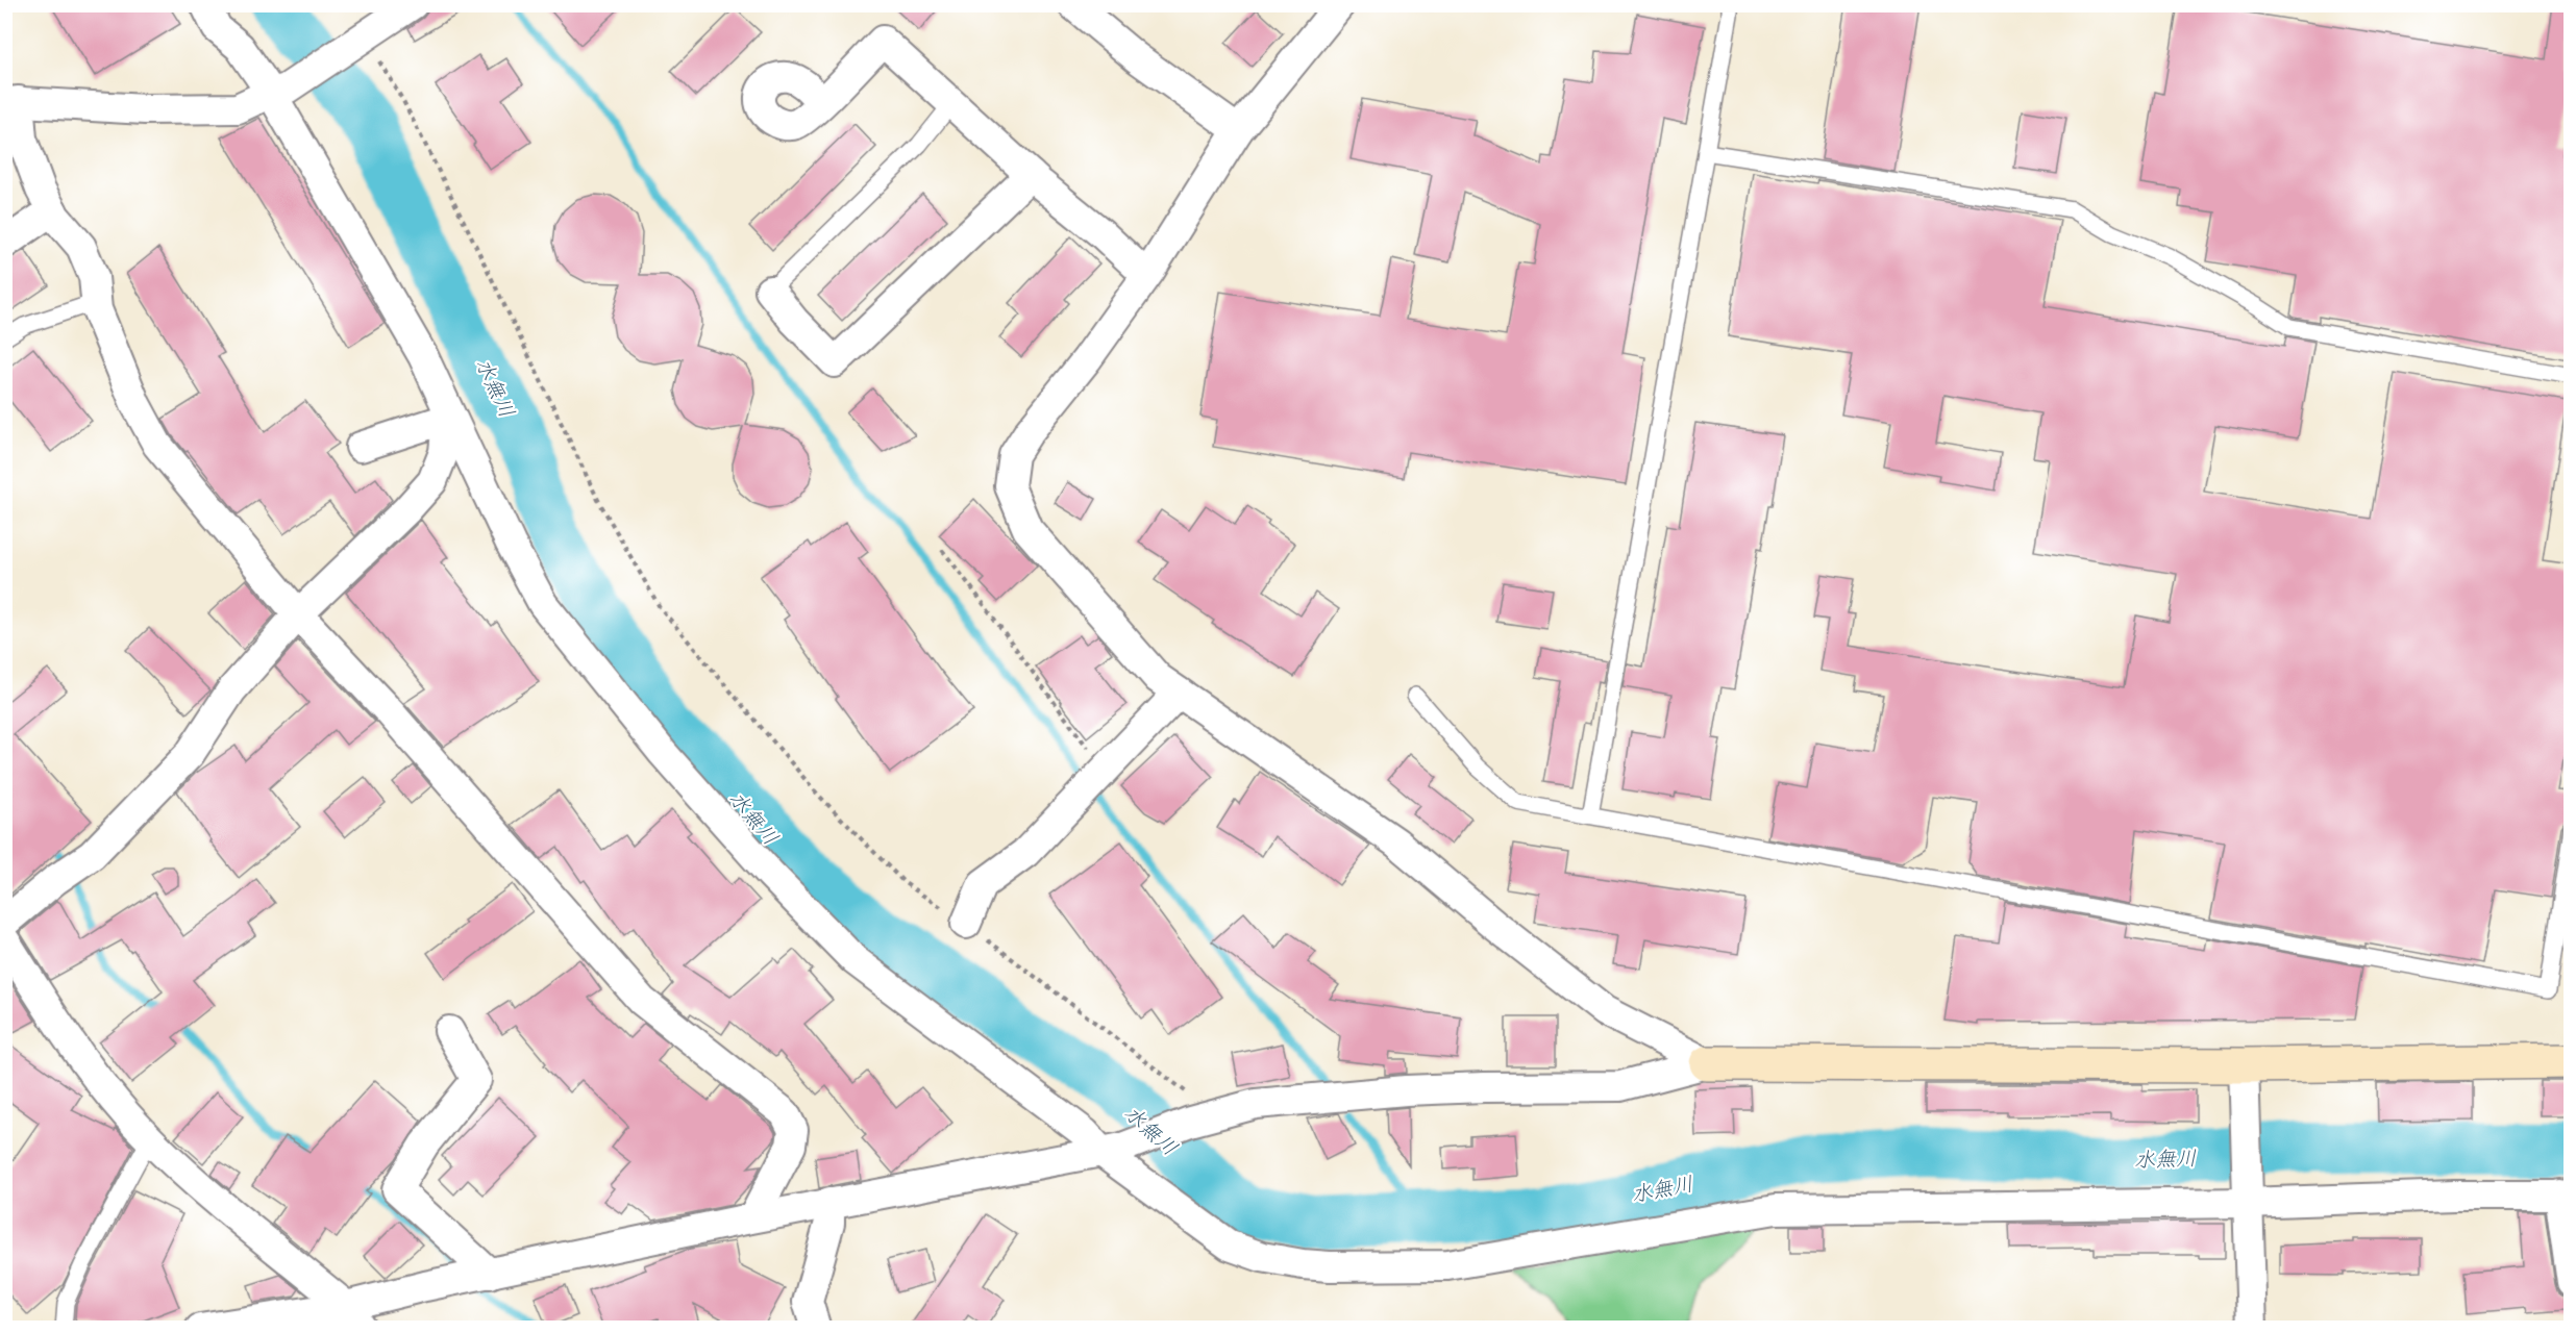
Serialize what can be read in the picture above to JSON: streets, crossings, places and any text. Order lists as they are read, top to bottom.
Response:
{
  "water": ["水無川"]
}
